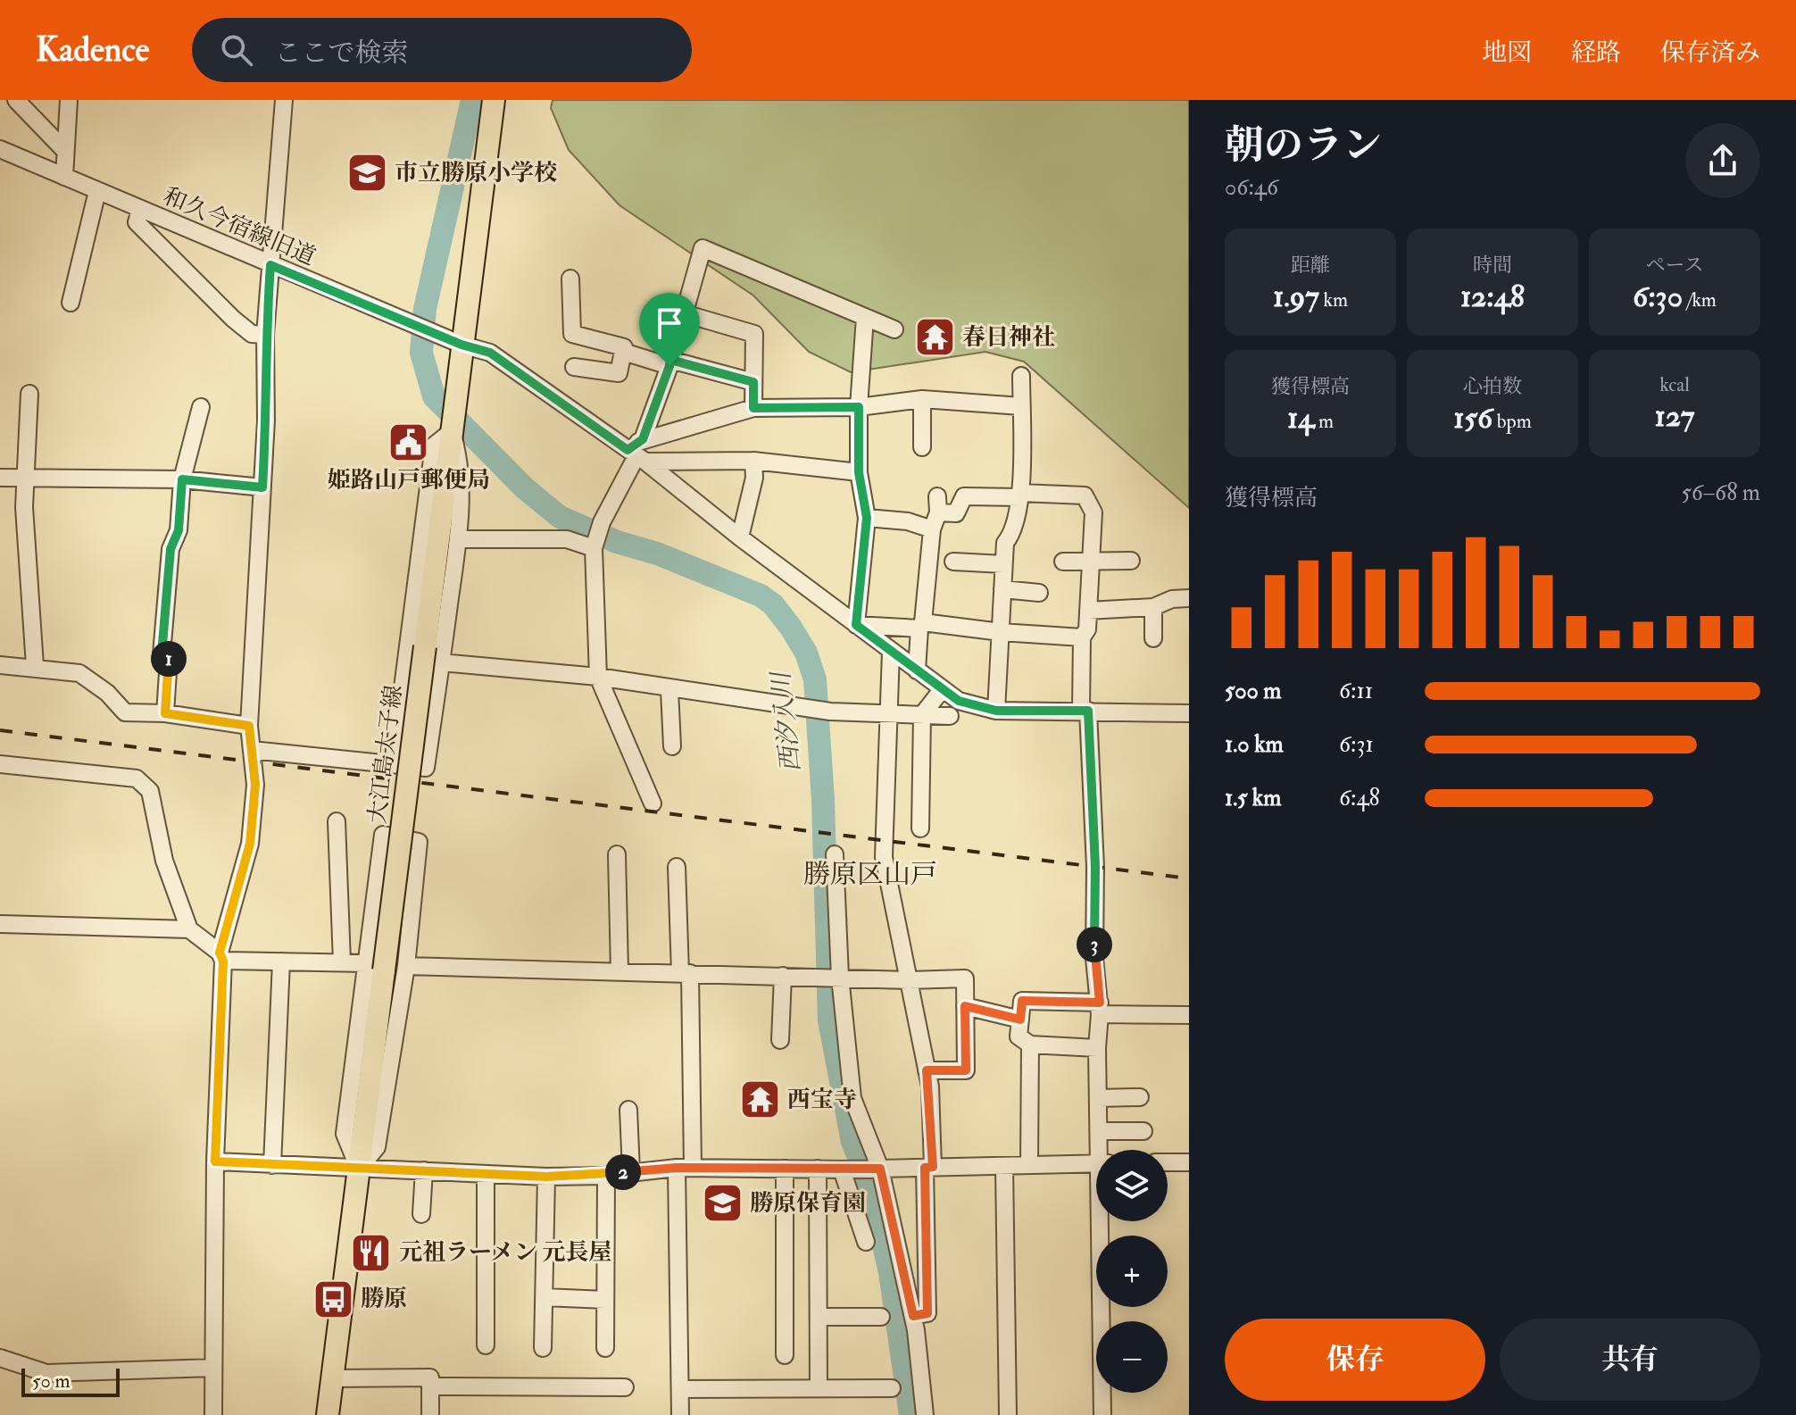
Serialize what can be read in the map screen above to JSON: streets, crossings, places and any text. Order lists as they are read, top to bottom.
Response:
{
  "streets": {
    "main road": ["大江島太子線"],
    "street": ["和久今宿線旧道"]
  },
  "crossings": [
    ["和久今宿線旧道", "大江島太子線"]
  ],
  "districts": ["勝原区山戸"],
  "water": ["西汐入川"],
  "places": {
    "school or university": ["市立勝原小学校", "勝原保育園"],
    "temple": ["春日神社", "西宝寺"],
    "public building": ["姫路山戸郵便局"],
    "restaurant": ["元祖ラーメン 元長屋"],
    "bus stop": ["勝原"]
  },
  "scale_bar": "50 m",
  "page": {
    "header": "Kadence",
    "search": "ここで検索",
    "nav": ["地図", "経路", "保存済み"],
    "heading": ["朝のラン", "06:46"],
    "stats": [
      ["距離", "1.97 km"],
      ["時間", "12:48"],
      ["ペース", "6:30 /km"],
      ["獲得標高", "14 m"],
      ["心拍数", "156 bpm"],
      ["kcal", "127"]
    ],
    "chart": ["獲得標高", "56–68 m"],
    "pins": ["1", "3", "2"],
    "list": [
      {
        "name": "500 m",
        "note": "6:11"
      },
      {
        "name": "1.0 km",
        "note": "6:31"
      },
      {
        "name": "1.5 km",
        "note": "6:48"
      }
    ],
    "map_buttons": ["+", "−"],
    "buttons": ["保存", "共有"],
    "scale": "50 m"
  }
}
